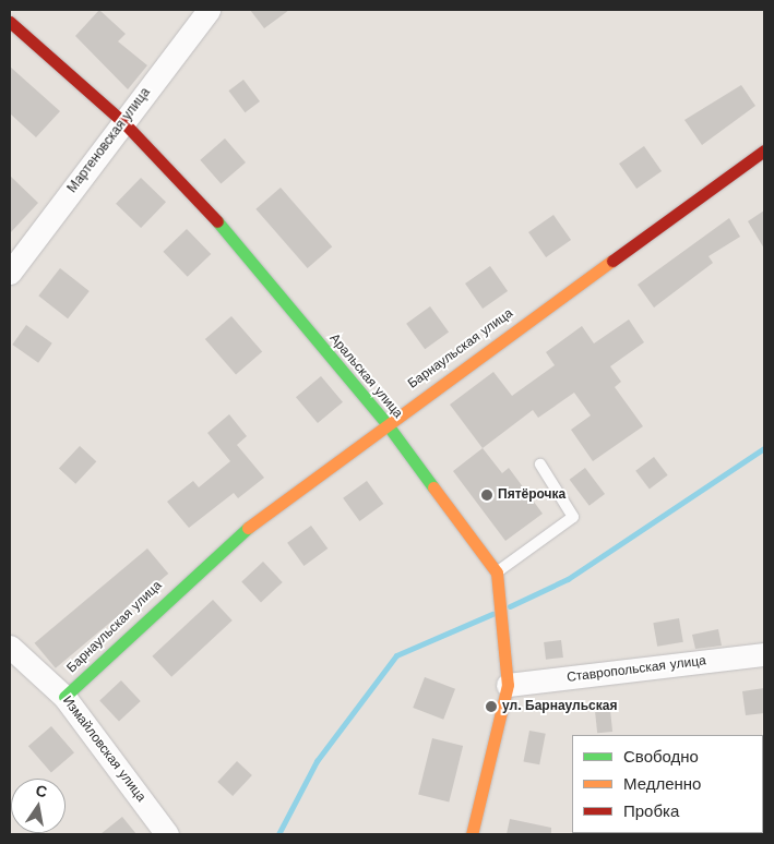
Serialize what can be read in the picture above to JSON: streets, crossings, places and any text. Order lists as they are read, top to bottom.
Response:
{
  "streets": {
    "street": [
      "Мартеновская улица",
      "Барнаульская улица",
      "Аральская улица",
      "Ставропольская улица",
      "Измайловская улица"
    ]
  },
  "crossings": [
    ["Мартеновская улица", "Аральская улица"],
    ["Барнаульская улица", "Аральская улица"],
    ["Барнаульская улица", "Измайловская улица"],
    ["Аральская улица", "Ставропольская улица"]
  ],
  "places": ["Пятёрочка", "ул. Барнаульская"],
  "legend": ["Свободно", "Медленно", "Пробка"],
  "north": "top"
}
